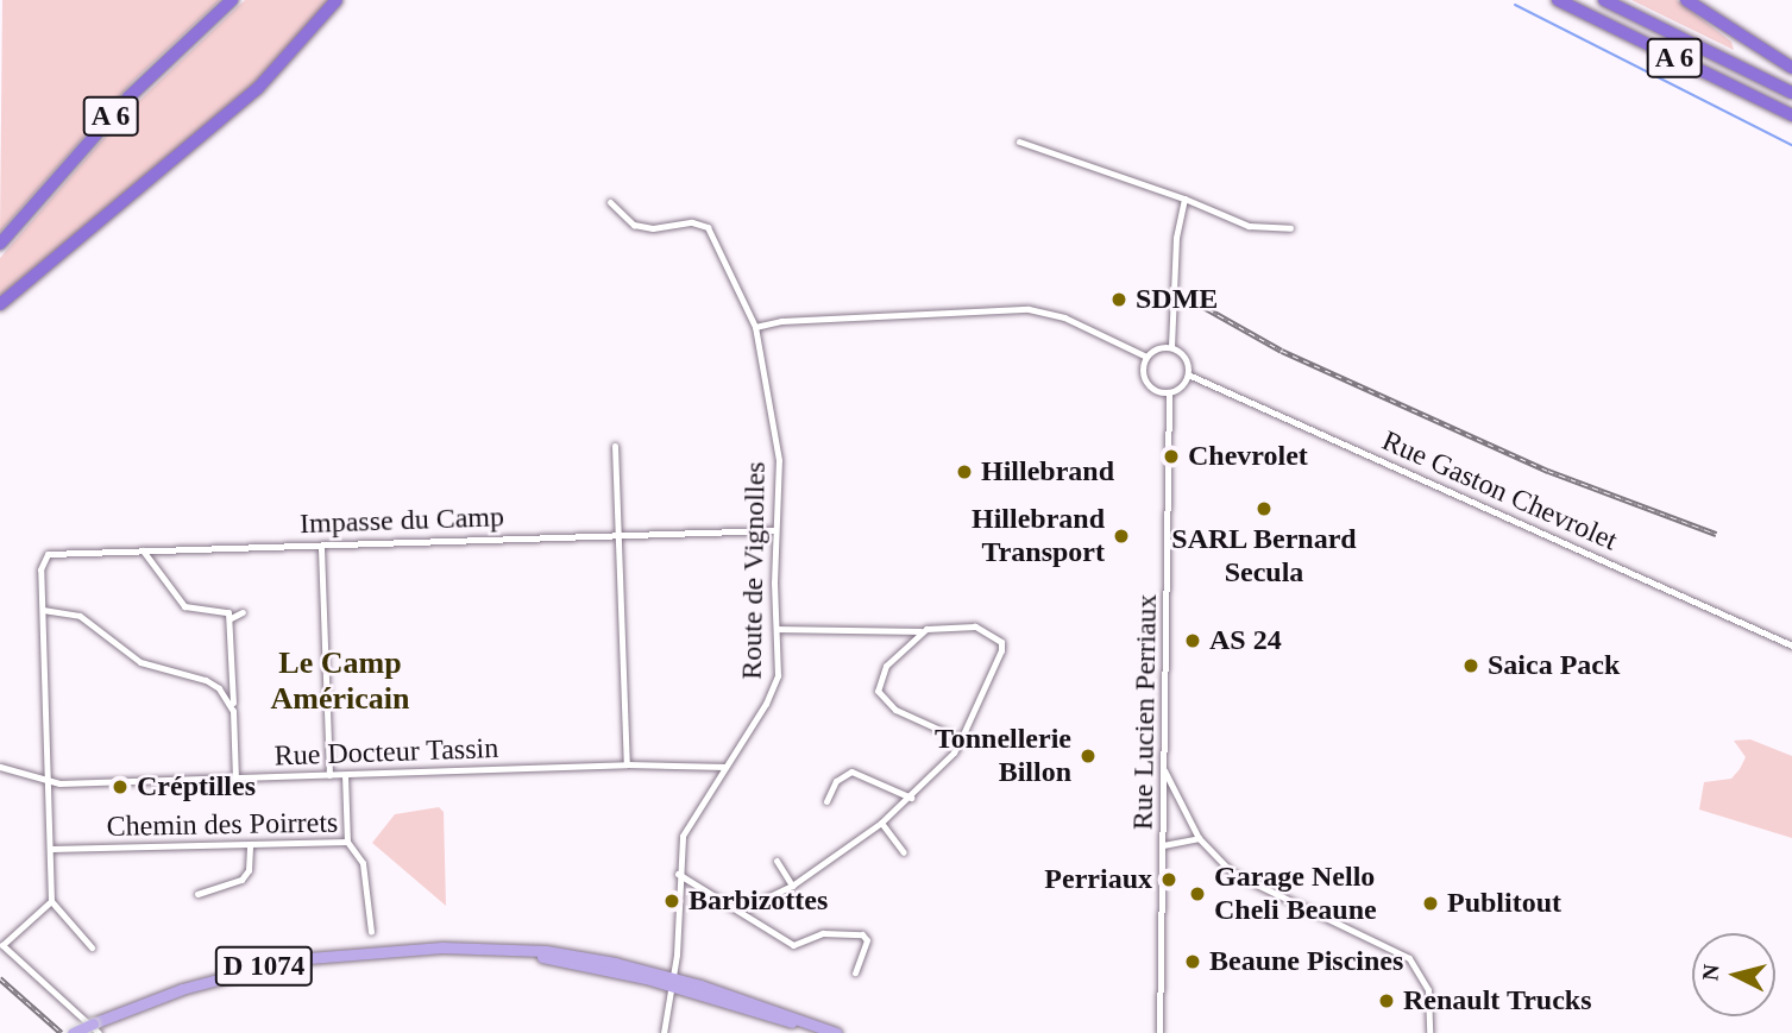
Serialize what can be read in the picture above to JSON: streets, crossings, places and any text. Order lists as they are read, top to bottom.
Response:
{
  "streets": {
    "highway": ["A 6"],
    "main road": ["D 1074"],
    "street": [
      "Rue Gaston Chevrolet",
      "Impasse du Camp",
      "Route de Vignolles",
      "Rue Lucien Perriaux",
      "Rue Docteur Tassin",
      "Chemin des Poirrets"
    ]
  },
  "crossings": [
    ["Rue Gaston Chevrolet", "Rue Lucien Perriaux"],
    ["Impasse du Camp", "Route de Vignolles"],
    ["Route de Vignolles", "Rue Docteur Tassin"],
    ["Route de Vignolles", "D 1074"]
  ],
  "districts": ["Le Camp Américain"],
  "places": [
    "SDME",
    "Chevrolet",
    "Hillebrand",
    "SARL Bernard Secula",
    "Hillebrand Transport",
    "AS 24",
    "Saica Pack",
    "Tonnellerie Billon",
    "Créptilles",
    "Perriaux",
    "Garage Nello Cheli Beaune",
    "Barbizottes",
    "Publitout",
    "Beaune Piscines",
    "Renault Trucks"
  ],
  "north": "left"
}
